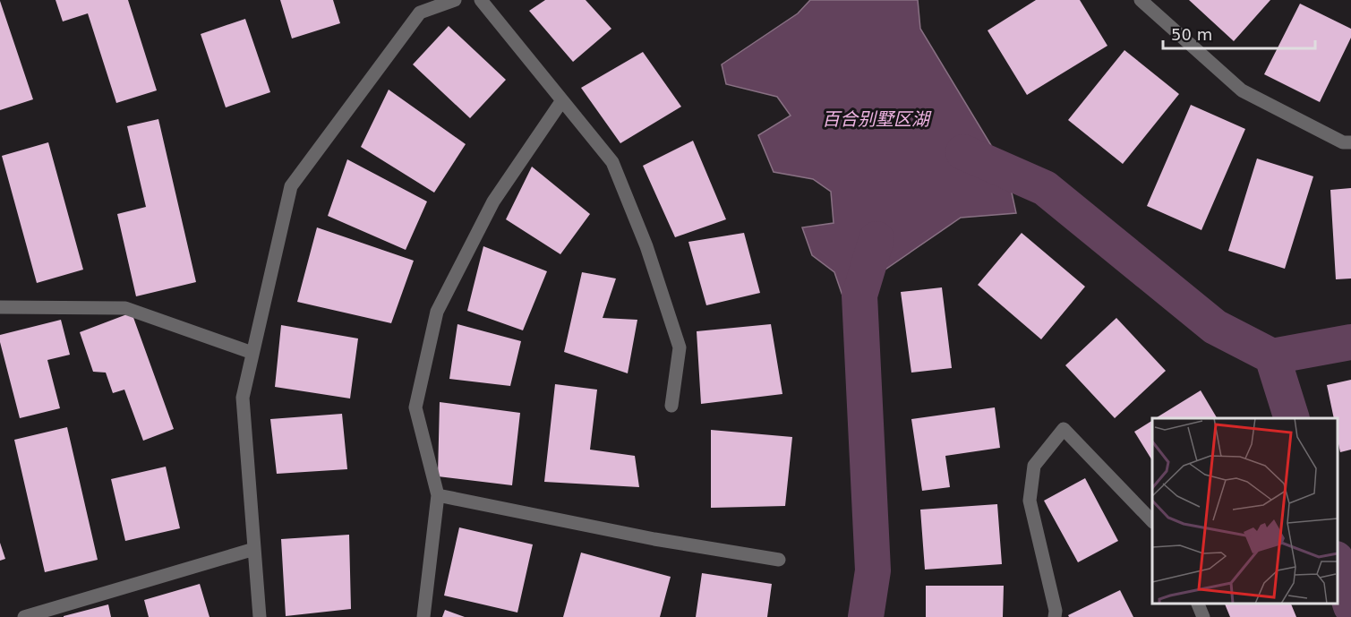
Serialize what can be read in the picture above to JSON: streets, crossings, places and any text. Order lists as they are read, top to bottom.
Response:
{
  "water": ["百合别墅区湖"],
  "scale_bar": "50 m"
}
